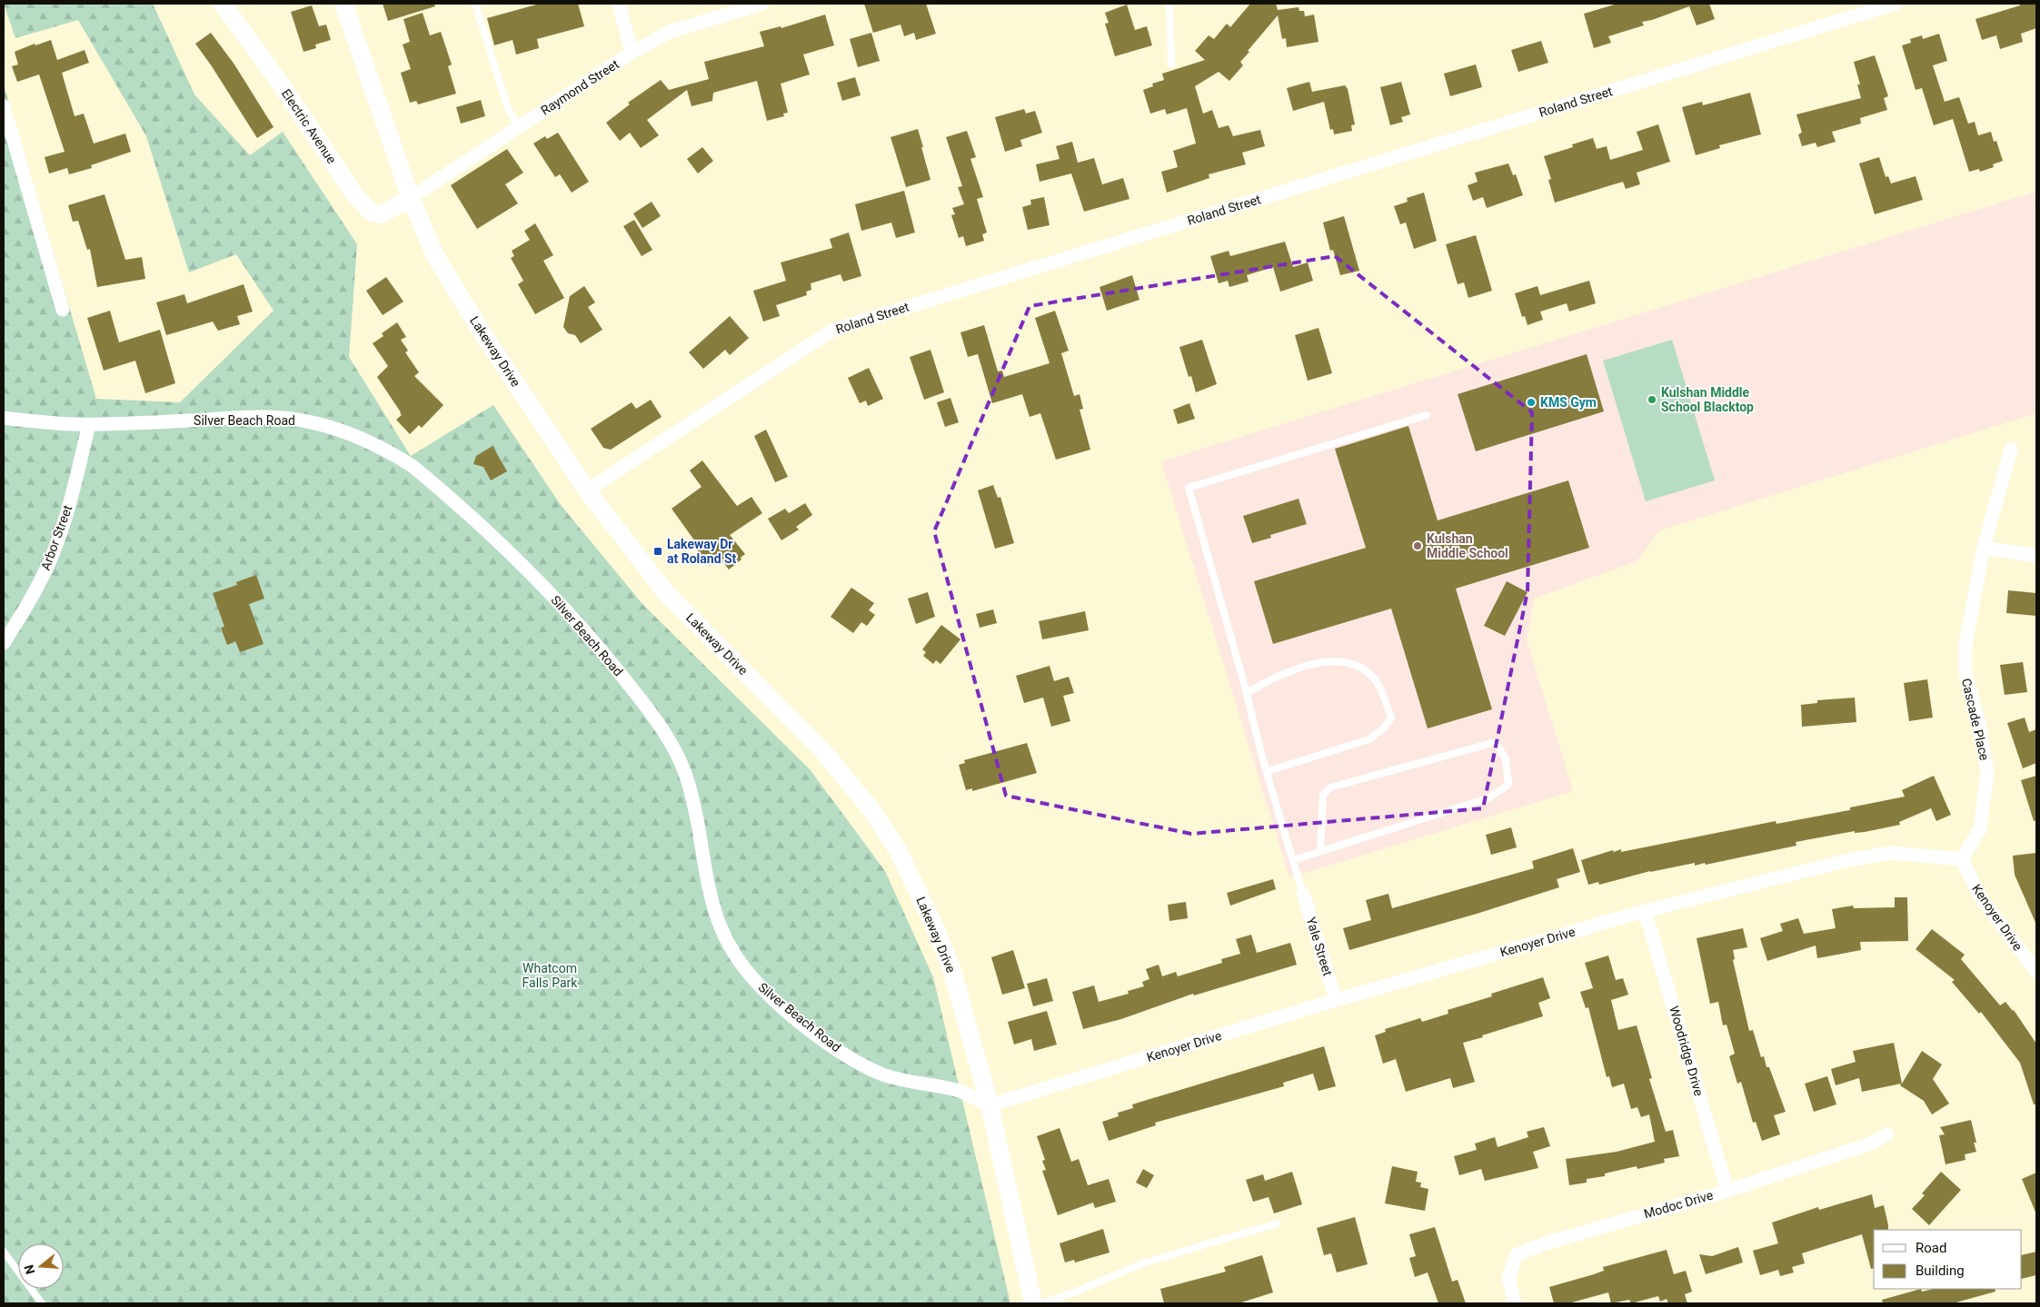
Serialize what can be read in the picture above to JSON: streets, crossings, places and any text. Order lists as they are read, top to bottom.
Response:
{
  "streets": {
    "main road": ["Electric Avenue", "Lakeway Drive"],
    "street": [
      "Raymond Street",
      "Roland Street",
      "Silver Beach Road",
      "Arbor Street",
      "Cascade Place",
      "Kenoyer Drive",
      "Yale Street",
      "Woodridge Drive",
      "Modoc Drive"
    ]
  },
  "crossings": [
    ["Raymond Street", "Electric Avenue"],
    ["Raymond Street", "Lakeway Drive"],
    ["Roland Street", "Lakeway Drive"],
    ["Electric Avenue", "Lakeway Drive"],
    ["Lakeway Drive", "Silver Beach Road"],
    ["Lakeway Drive", "Kenoyer Drive"],
    ["Silver Beach Road", "Arbor Street"],
    ["Silver Beach Road", "Kenoyer Drive"],
    ["Cascade Place", "Kenoyer Drive"],
    ["Kenoyer Drive", "Yale Street"],
    ["Kenoyer Drive", "Woodridge Drive"],
    ["Woodridge Drive", "Modoc Drive"]
  ],
  "parks": ["Whatcom Falls Park"],
  "places": {
    "other": ["Kulshan Middle School Blacktop", "KMS Gym", "Kulshan Middle School"],
    "transit": ["Lakeway Dr at Roland St"]
  },
  "legend": ["Road", "Building"],
  "north": "left"
}
